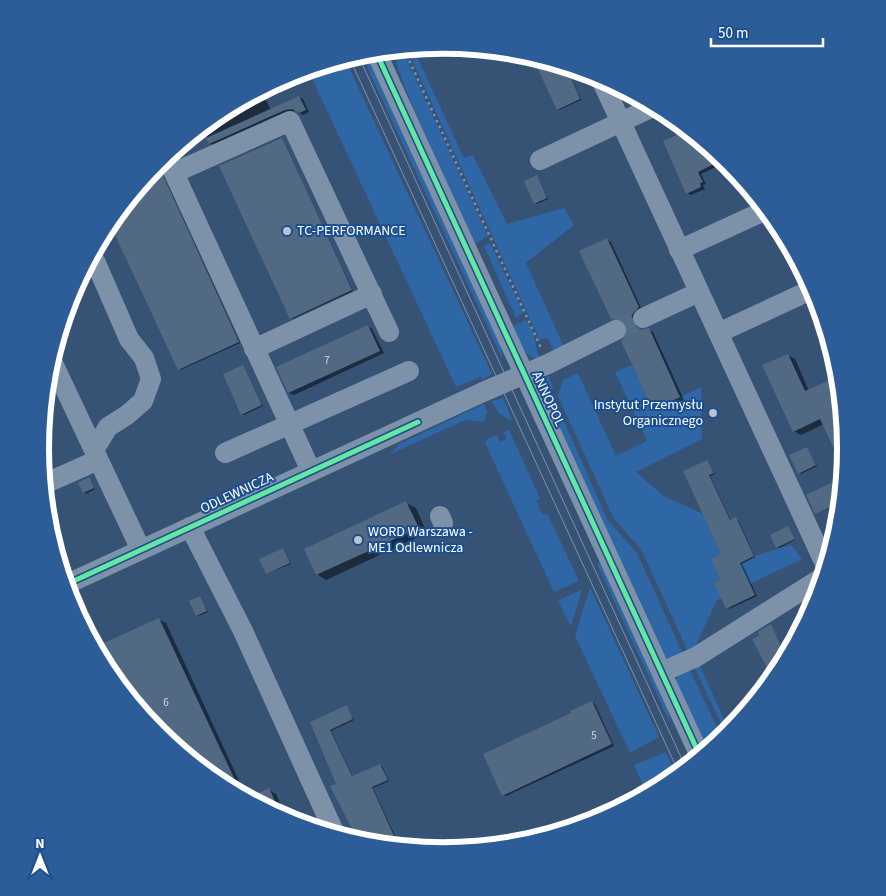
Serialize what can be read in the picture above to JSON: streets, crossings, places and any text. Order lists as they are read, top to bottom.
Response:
{
  "streets": {
    "street": ["ANNOPOL", "ODLEWNICZA"]
  },
  "crossings": [
    ["ANNOPOL", "ODLEWNICZA"]
  ],
  "places": ["TC-PERFORMANCE", "Instytut Przemysłu Organicznego", "WORD Warszawa - ME1 Odlewnicza"],
  "house_numbers": ["7", "6", "5"],
  "scale_bar": "50 m",
  "north": "top"
}
